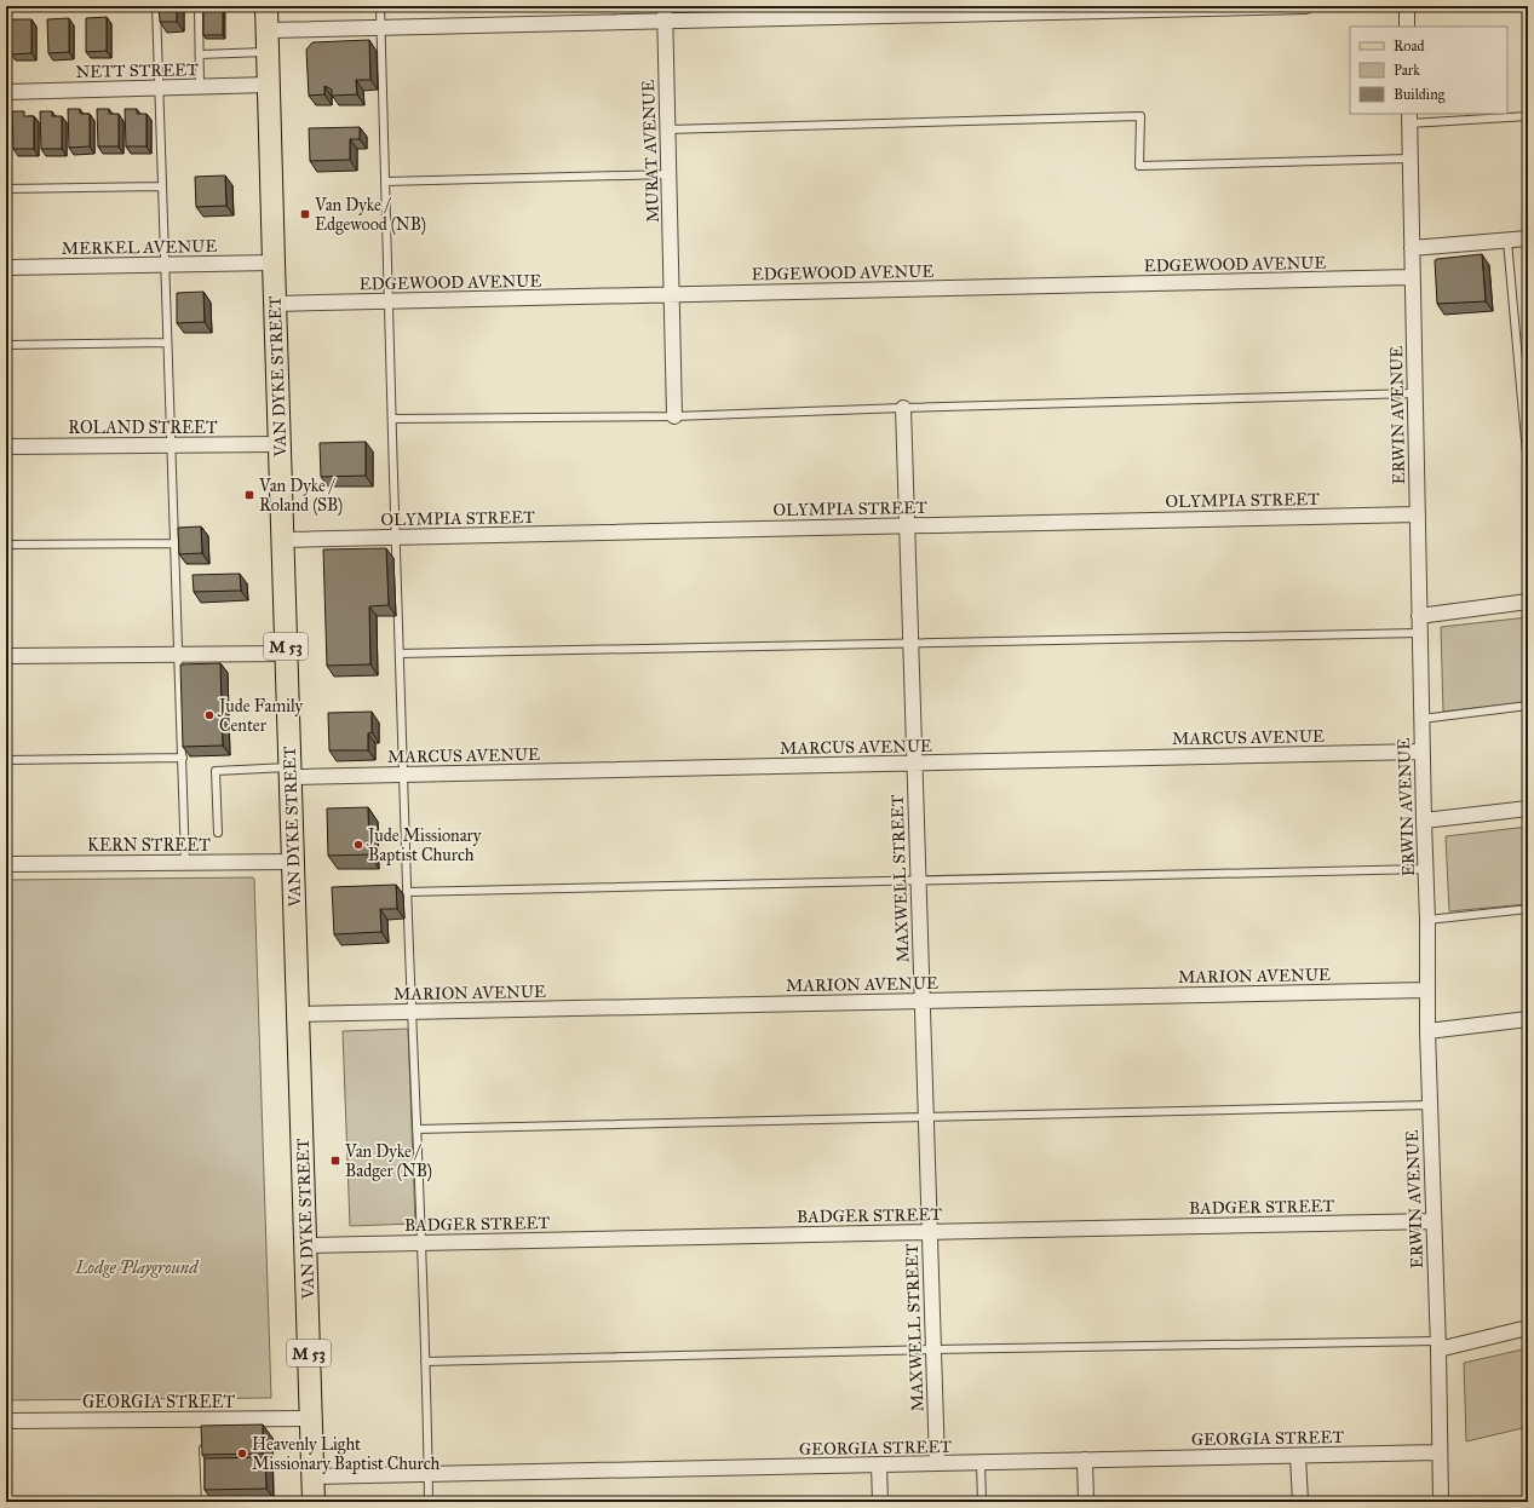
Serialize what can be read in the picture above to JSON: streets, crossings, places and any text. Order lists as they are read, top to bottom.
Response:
{
  "streets": {
    "main road": ["VAN DYKE STREET", "M 53"],
    "street": [
      "NETT STREET",
      "MURAT AVENUE",
      "MERKEL AVENUE",
      "EDGEWOOD AVENUE",
      "ERWIN AVENUE",
      "ROLAND STREET",
      "OLYMPIA STREET",
      "MARCUS AVENUE",
      "KERN STREET",
      "MAXWELL STREET",
      "MARION AVENUE",
      "BADGER STREET",
      "GEORGIA STREET"
    ]
  },
  "crossings": [
    ["NETT STREET", "VAN DYKE STREET"],
    ["MURAT AVENUE", "EDGEWOOD AVENUE"],
    ["MERKEL AVENUE", "VAN DYKE STREET"],
    ["EDGEWOOD AVENUE", "VAN DYKE STREET"],
    ["EDGEWOOD AVENUE", "ERWIN AVENUE"],
    ["VAN DYKE STREET", "ROLAND STREET"],
    ["VAN DYKE STREET", "OLYMPIA STREET"],
    ["VAN DYKE STREET", "MARCUS AVENUE"],
    ["VAN DYKE STREET", "KERN STREET"],
    ["VAN DYKE STREET", "MARION AVENUE"],
    ["VAN DYKE STREET", "BADGER STREET"],
    ["VAN DYKE STREET", "GEORGIA STREET"],
    ["ERWIN AVENUE", "OLYMPIA STREET"],
    ["ERWIN AVENUE", "MARCUS AVENUE"],
    ["ERWIN AVENUE", "MARION AVENUE"],
    ["ERWIN AVENUE", "BADGER STREET"],
    ["ERWIN AVENUE", "GEORGIA STREET"],
    ["OLYMPIA STREET", "MAXWELL STREET"],
    ["MARCUS AVENUE", "MAXWELL STREET"],
    ["MAXWELL STREET", "MARION AVENUE"],
    ["MAXWELL STREET", "BADGER STREET"],
    ["MAXWELL STREET", "GEORGIA STREET"]
  ],
  "parks": ["Lodge Playground"],
  "places": {
    "transit": ["Van Dyke / Edgewood (NB)", "Van Dyke / Roland (SB)", "Van Dyke / Badger (NB)"],
    "other": ["Jude Family Center", "Jude Missionary Baptist Church", "Heavenly Light Missionary Baptist Church"]
  },
  "legend": ["Road", "Park", "Building"]
}
